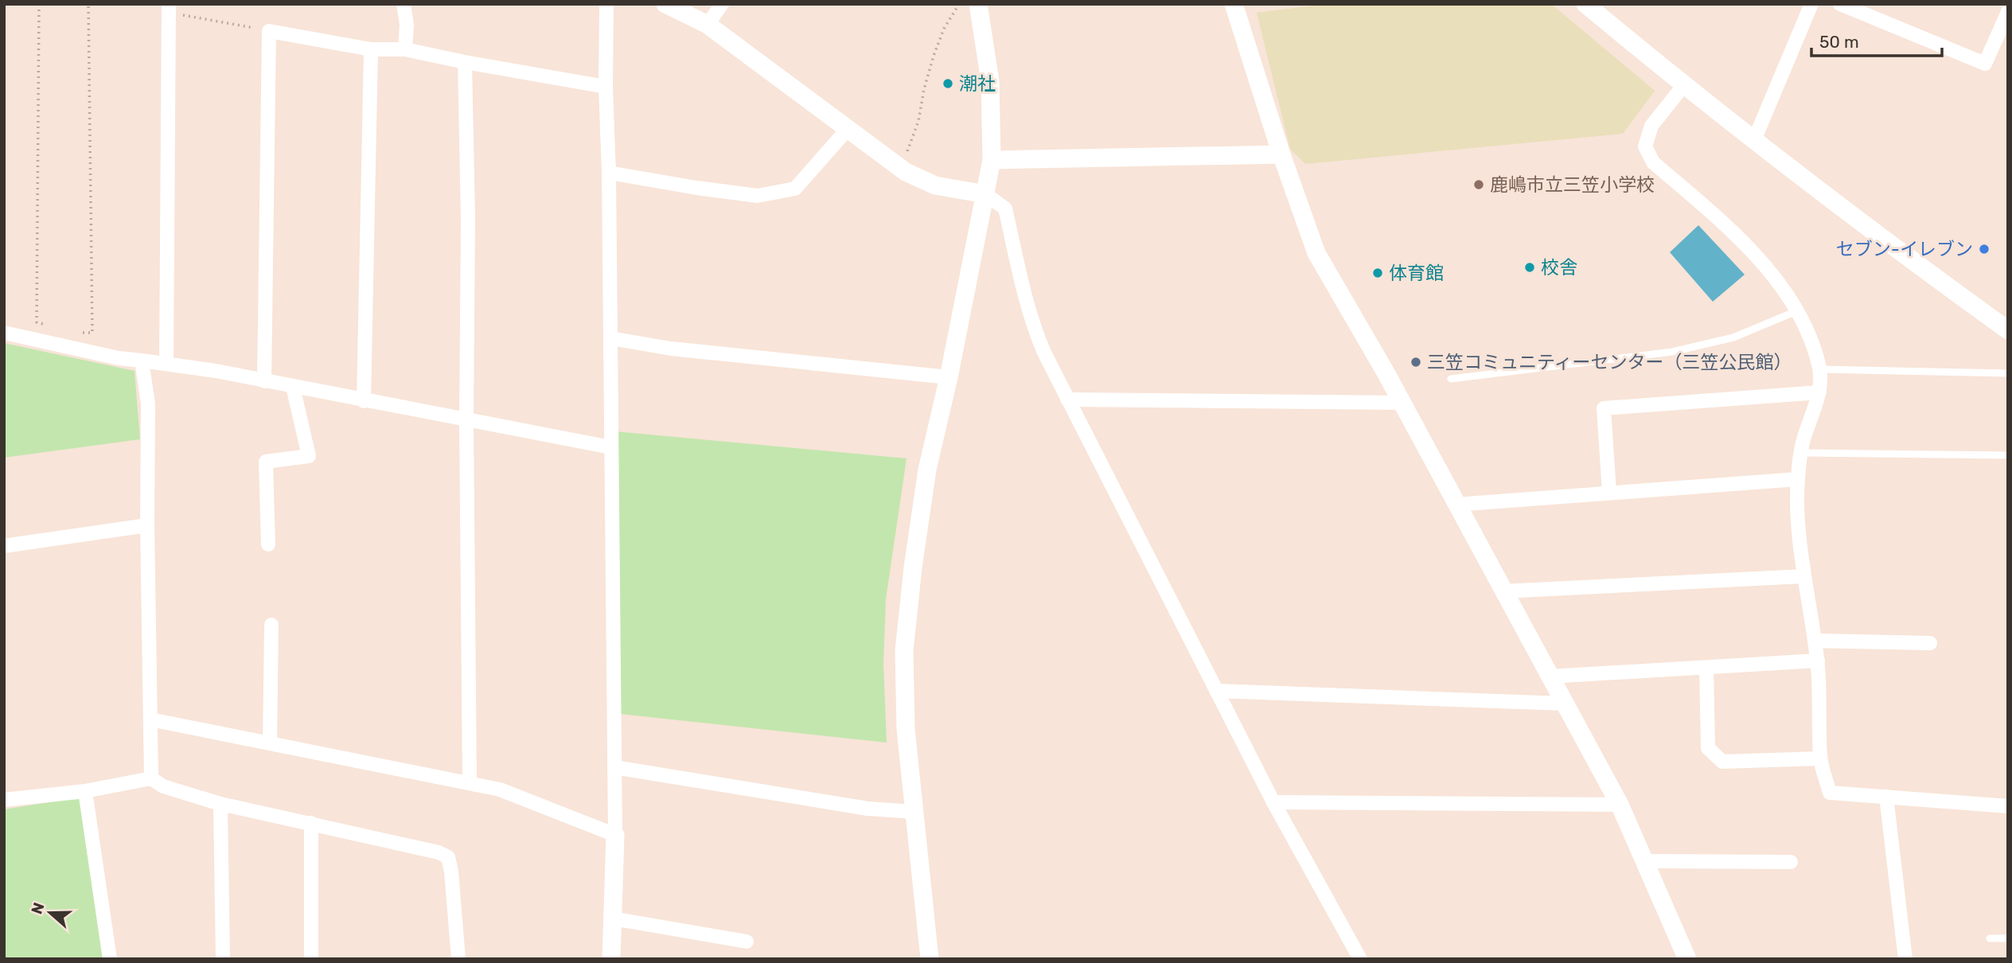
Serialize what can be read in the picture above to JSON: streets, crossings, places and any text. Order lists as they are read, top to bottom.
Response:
{
  "places": [
    "潮社",
    "鹿嶋市立三笠小学校",
    "セブン-イレブン",
    "校舎",
    "体育館",
    "三笠コミュニティーセンター（三笠公民館）"
  ],
  "scale_bar": "50 m",
  "north": "left"
}
